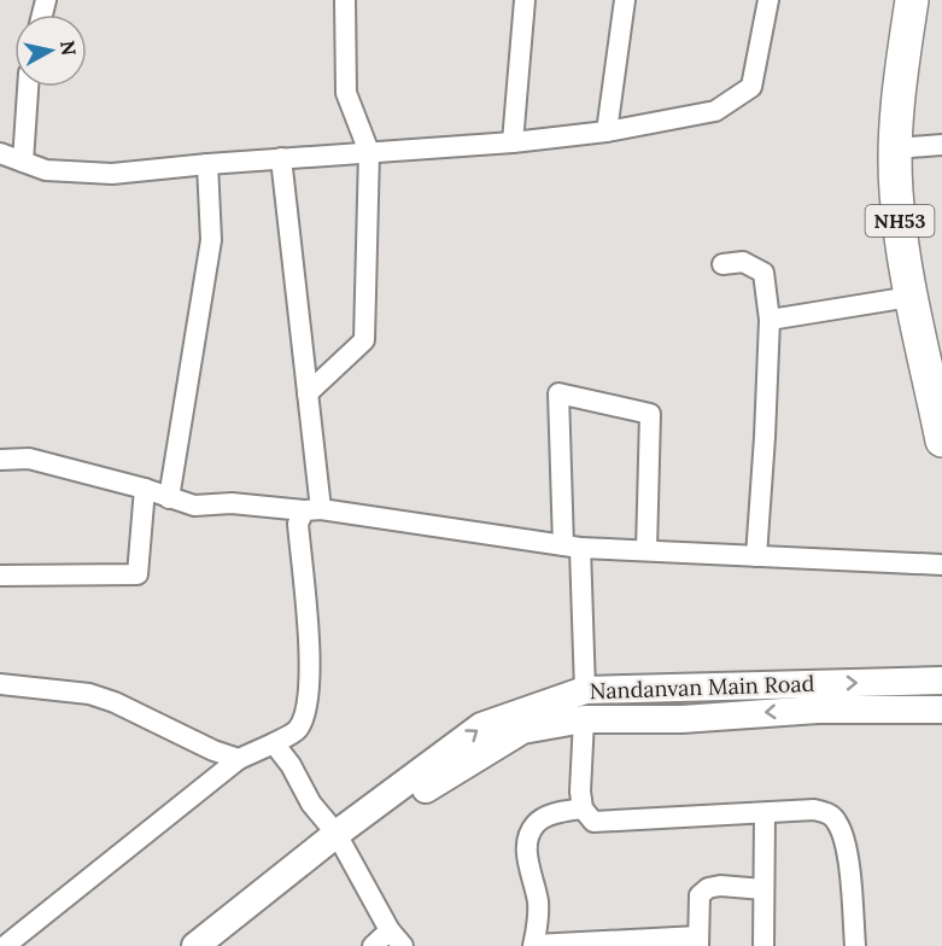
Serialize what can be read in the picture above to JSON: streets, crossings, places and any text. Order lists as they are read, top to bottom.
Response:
{
  "streets": {
    "highway": ["NH53"],
    "main road": ["Nandanvan Main Road"]
  },
  "north": "right"
}
